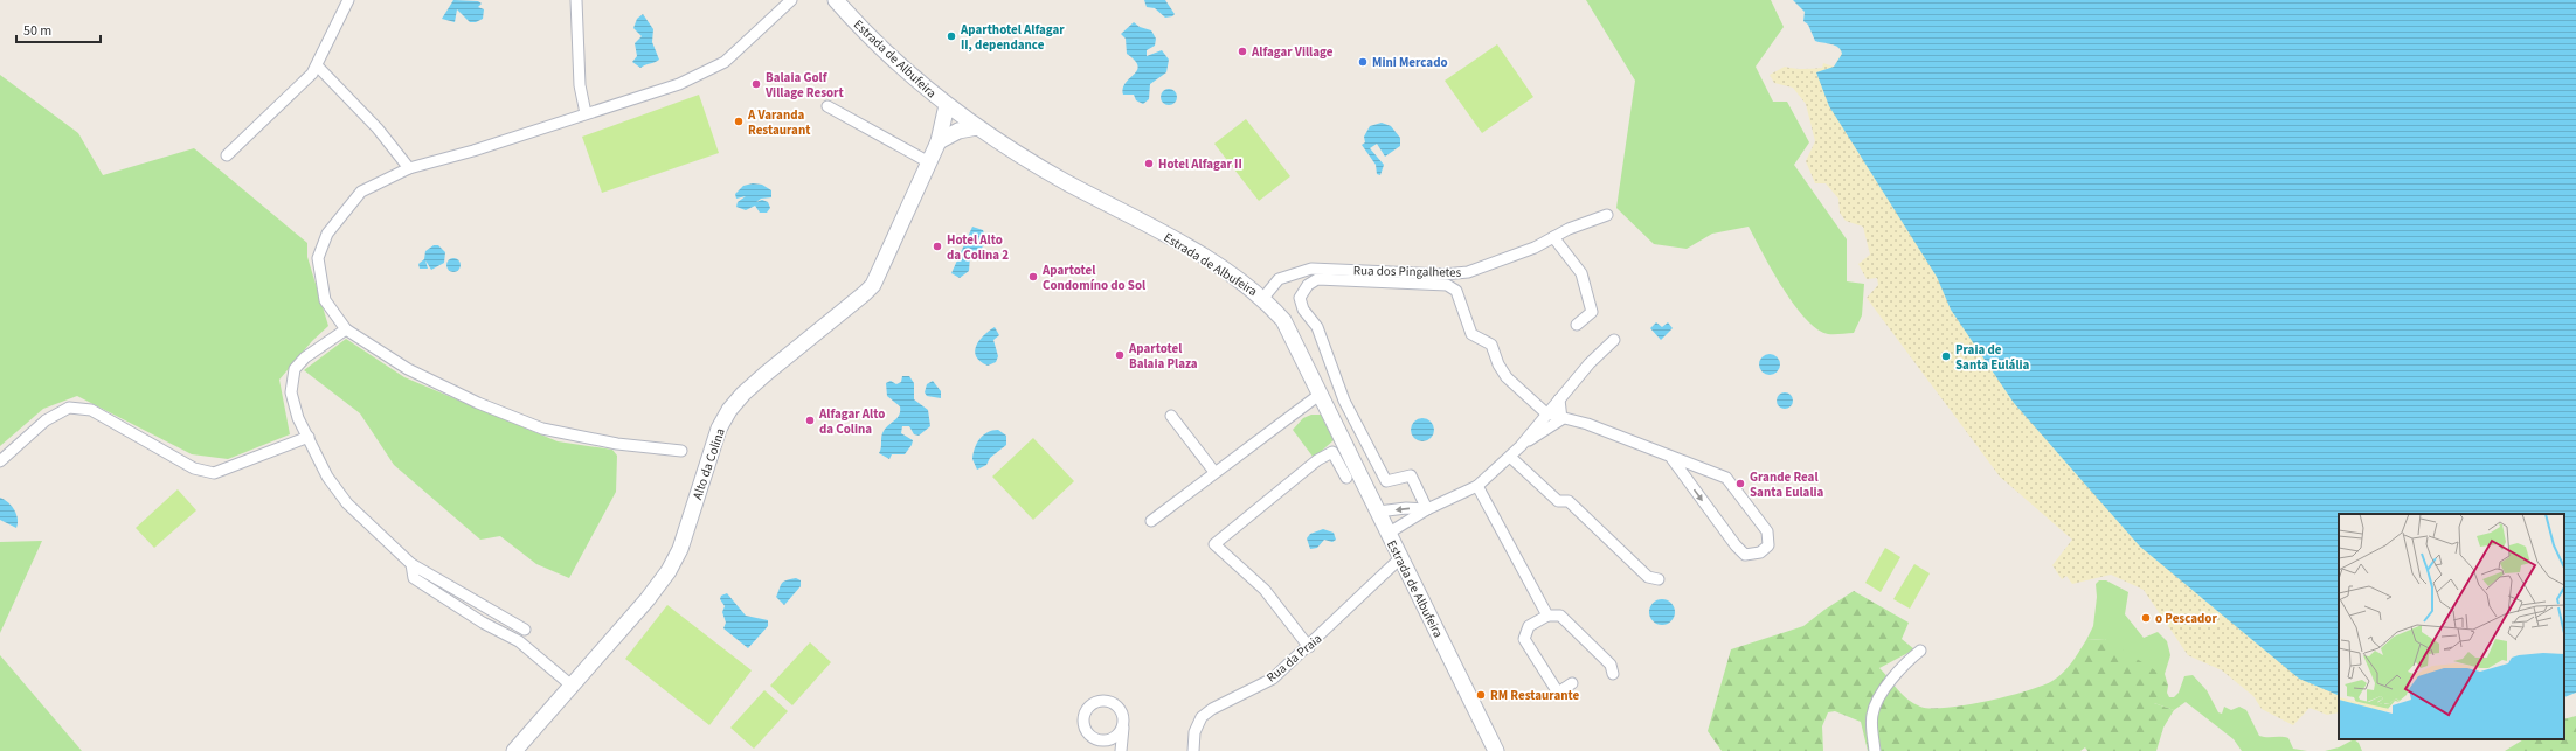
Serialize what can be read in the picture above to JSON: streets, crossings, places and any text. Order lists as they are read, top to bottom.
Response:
{
  "streets": {
    "street": [
      "Estrada de Albufeira",
      "Rua dos Pingalhetes",
      "Alto da Colina",
      "Rua da Praia"
    ]
  },
  "crossings": [
    ["Estrada de Albufeira", "Rua dos Pingalhetes"],
    ["Estrada de Albufeira", "Alto da Colina"],
    ["Estrada de Albufeira", "Rua da Praia"]
  ],
  "places": [
    "Aparthotel Alfagar II, dependance",
    "Alfagar Village",
    "Mini Mercado",
    "Balaia Golf Village Resort",
    "A Varanda Restaurant",
    "Hotel Alfagar II",
    "Hotel Alto da Colina 2",
    "Apartotel Condomíno do Sol",
    "Apartotel Balaia Plaza",
    "Praia de Santa Eulália",
    "Alfagar Alto da Colina",
    "Grande Real Santa Eulalia",
    "o Pescador",
    "RM Restaurante"
  ],
  "scale_bar": "50 m"
}
